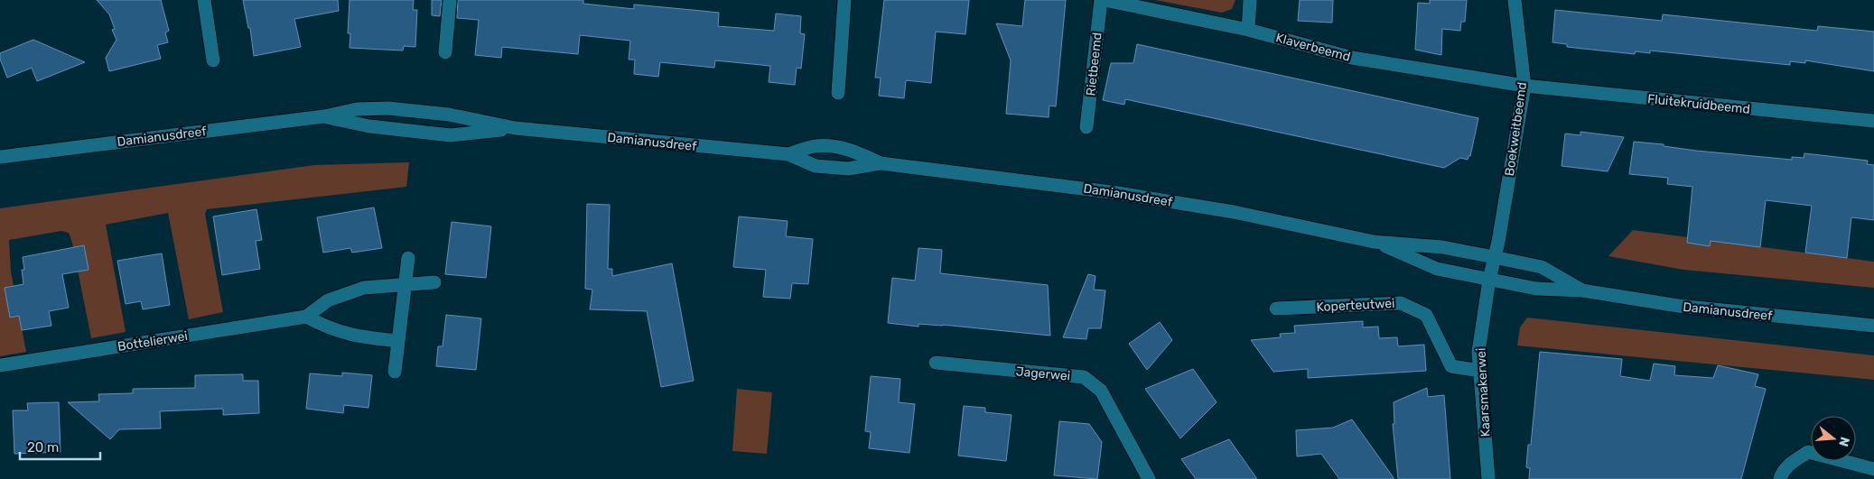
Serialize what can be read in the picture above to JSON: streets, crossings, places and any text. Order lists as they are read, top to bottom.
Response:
{
  "streets": {
    "street": [
      "Klaverbeemd",
      "Rietbeemd",
      "Fluitekruidbeemd",
      "Boekweitbeemd",
      "Damianusdreef",
      "Koperteutwei",
      "Bottelierwei",
      "Jagerwei",
      "Kaarsmakerwei"
    ]
  },
  "crossings": [
    ["Klaverbeemd", "Fluitekruidbeemd"],
    ["Klaverbeemd", "Boekweitbeemd"],
    ["Fluitekruidbeemd", "Boekweitbeemd"],
    ["Boekweitbeemd", "Damianusdreef"],
    ["Boekweitbeemd", "Kaarsmakerwei"],
    ["Damianusdreef", "Kaarsmakerwei"],
    ["Koperteutwei", "Kaarsmakerwei"]
  ],
  "scale_bar": "20 m",
  "north": "right"
}
